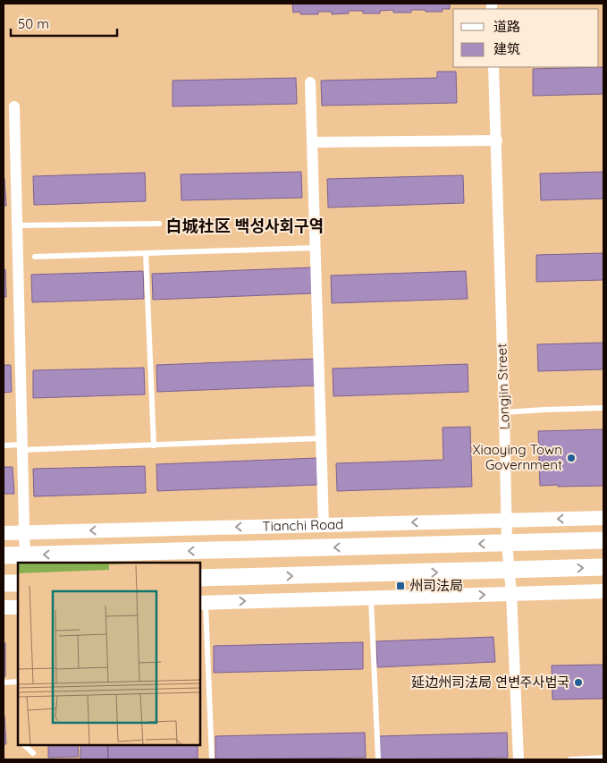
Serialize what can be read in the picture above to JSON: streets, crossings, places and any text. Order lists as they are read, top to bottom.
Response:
{
  "streets": {
    "main road": ["Tianchi Road"],
    "street": ["Longjin Street"]
  },
  "crossings": [
    ["Longjin Street", "Tianchi Road"]
  ],
  "districts": ["白城社区 백성사회구역"],
  "places": {
    "other": ["Xiaoying Town Government", "延边州司法局 연변주사법국"],
    "transit": ["州司法局"]
  },
  "legend": ["道路", "建筑"],
  "scale_bar": "50 m"
}
